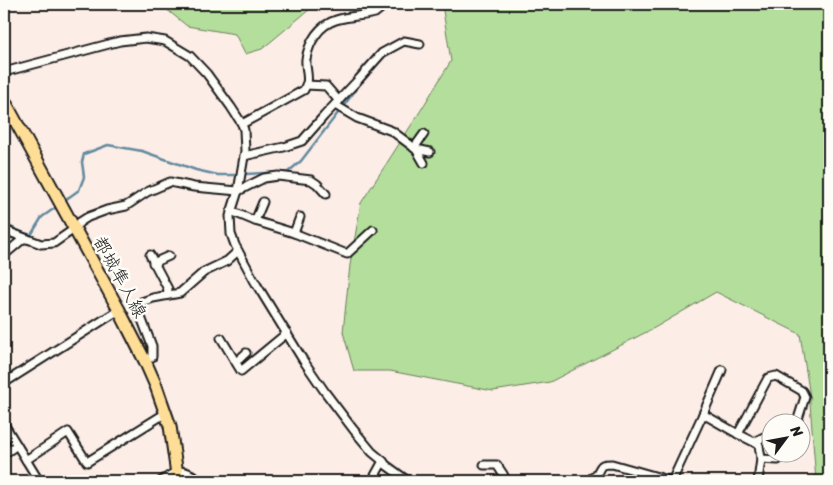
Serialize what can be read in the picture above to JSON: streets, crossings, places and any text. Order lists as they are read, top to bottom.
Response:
{
  "streets": {
    "main road": ["都城隼人線"]
  },
  "north": "top right"
}
